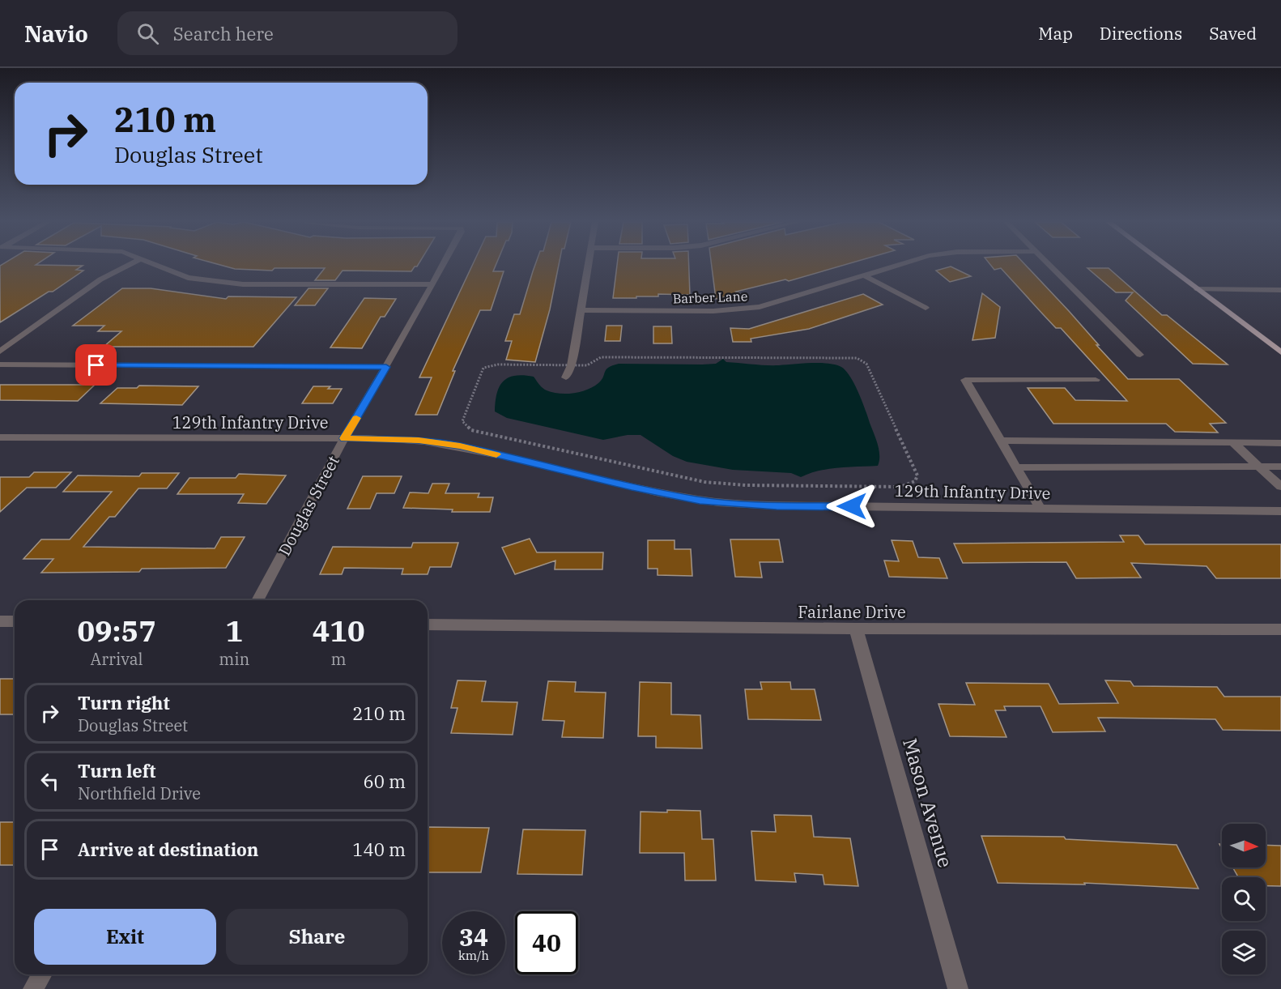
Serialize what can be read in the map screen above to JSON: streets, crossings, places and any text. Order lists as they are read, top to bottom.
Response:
{
  "streets": {
    "street": [
      "Barber Lane",
      "129th Infantry Drive",
      "Douglas Street",
      "Fairlane Drive",
      "Mason Avenue"
    ]
  },
  "crossings": [
    ["129th Infantry Drive", "Douglas Street"],
    ["Fairlane Drive", "Mason Avenue"]
  ],
  "north": "right",
  "page": {
    "header": "Navio",
    "search": "Search here",
    "nav": ["Map", "Directions", "Saved"],
    "turn": ["210 m", "Douglas Street"],
    "eta": [
      "09:57",
      "Arrival",
      "1",
      "min",
      "410",
      "m"
    ],
    "list": [
      {
        "name": "Turn right",
        "note": "Douglas Street",
        "value": "210 m"
      },
      {
        "name": "Turn left",
        "note": "Northfield Drive",
        "value": "60 m"
      },
      {
        "name": "Arrive at destination",
        "value": "140 m"
      }
    ],
    "buttons": ["Exit", "Share"],
    "speed": "34 km/h",
    "limit": "40"
  }
}
